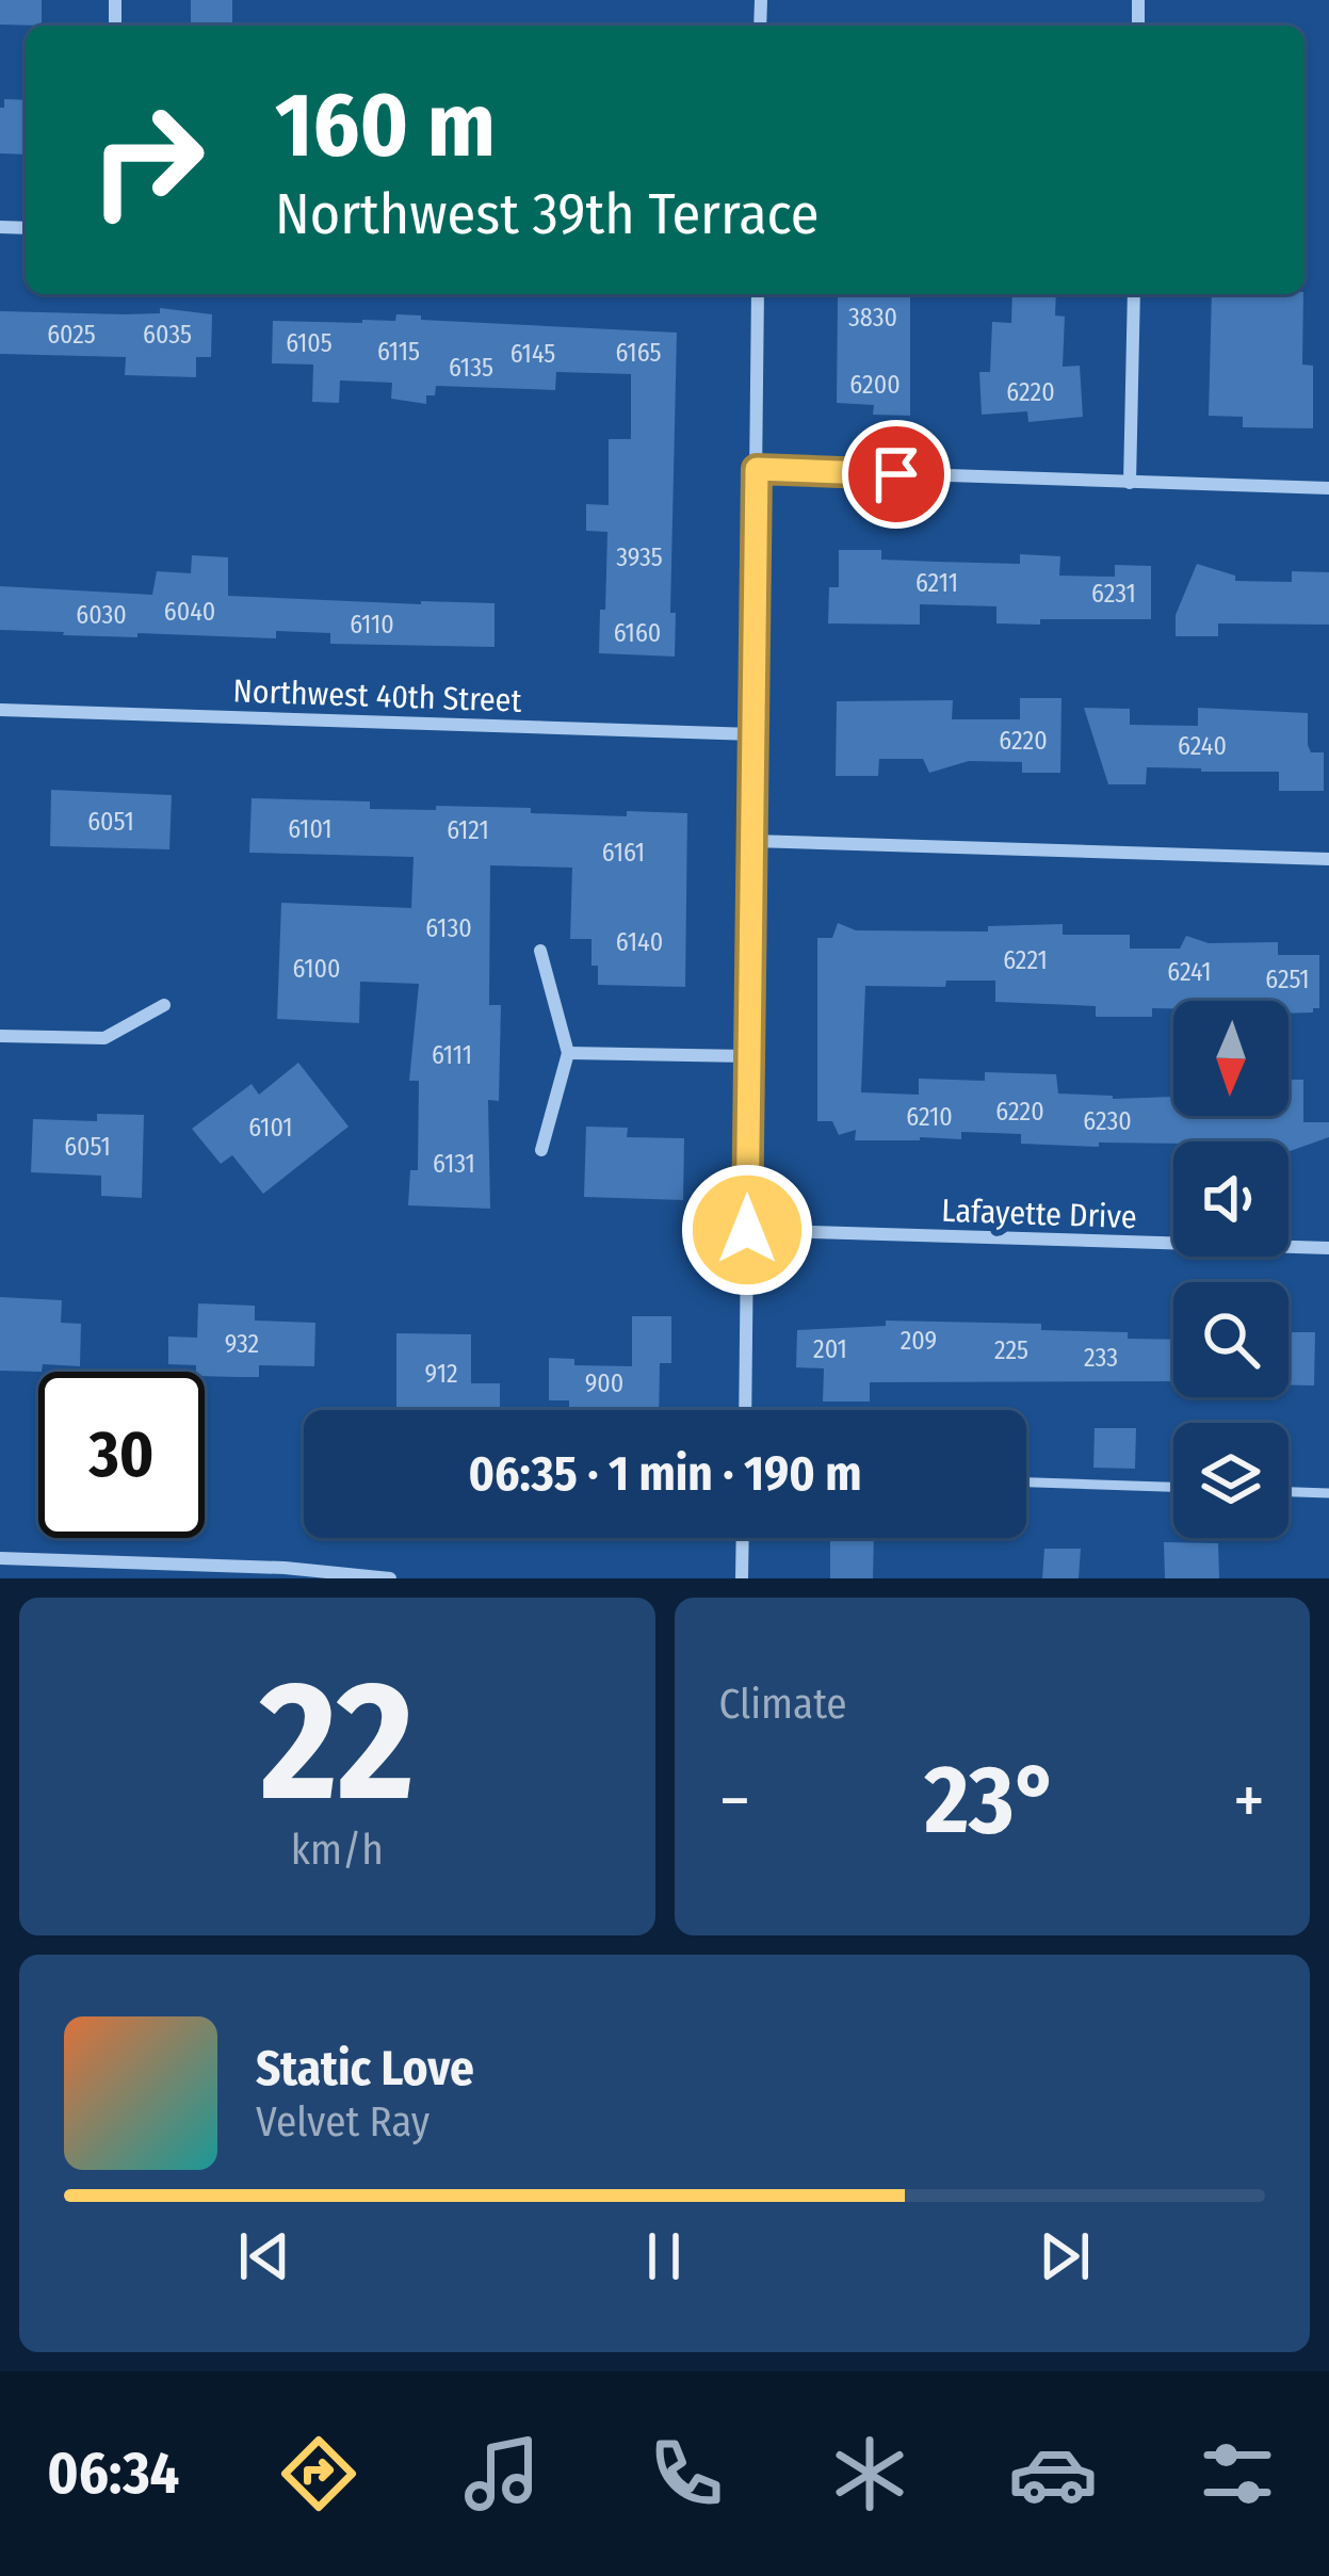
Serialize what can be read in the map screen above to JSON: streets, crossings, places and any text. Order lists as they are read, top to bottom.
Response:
{
  "streets": {
    "street": ["Northwest 40th Street", "Lafayette Drive"]
  },
  "house_numbers": [
    "3830",
    "6025",
    "6035",
    "6105",
    "6115",
    "6165",
    "6145",
    "6135",
    "6200",
    "6220",
    "3935",
    "6211",
    "6231",
    "6040",
    "6030",
    "6110",
    "6160",
    "6220",
    "6240",
    "6051",
    "6101",
    "6121",
    "6161",
    "6130",
    "6140",
    "6221",
    "6100",
    "6241",
    "6251",
    "6111",
    "6220",
    "6210",
    "6230",
    "6101",
    "6051",
    "6131",
    "209",
    "932",
    "201",
    "225",
    "233",
    "912",
    "900"
  ],
  "north": "bottom",
  "page": {
    "turn": ["160 m", "Northwest 39th Terrace"],
    "limit": "30",
    "trip": "06:35 · 1 min · 190 m",
    "tile": [
      ["22", "km/h"],
      "Climate"
    ],
    "heat": ["−", "23°", "+"],
    "song": ["Static Love", "Velvet Ray"],
    "tabs": "06:34"
  }
}
